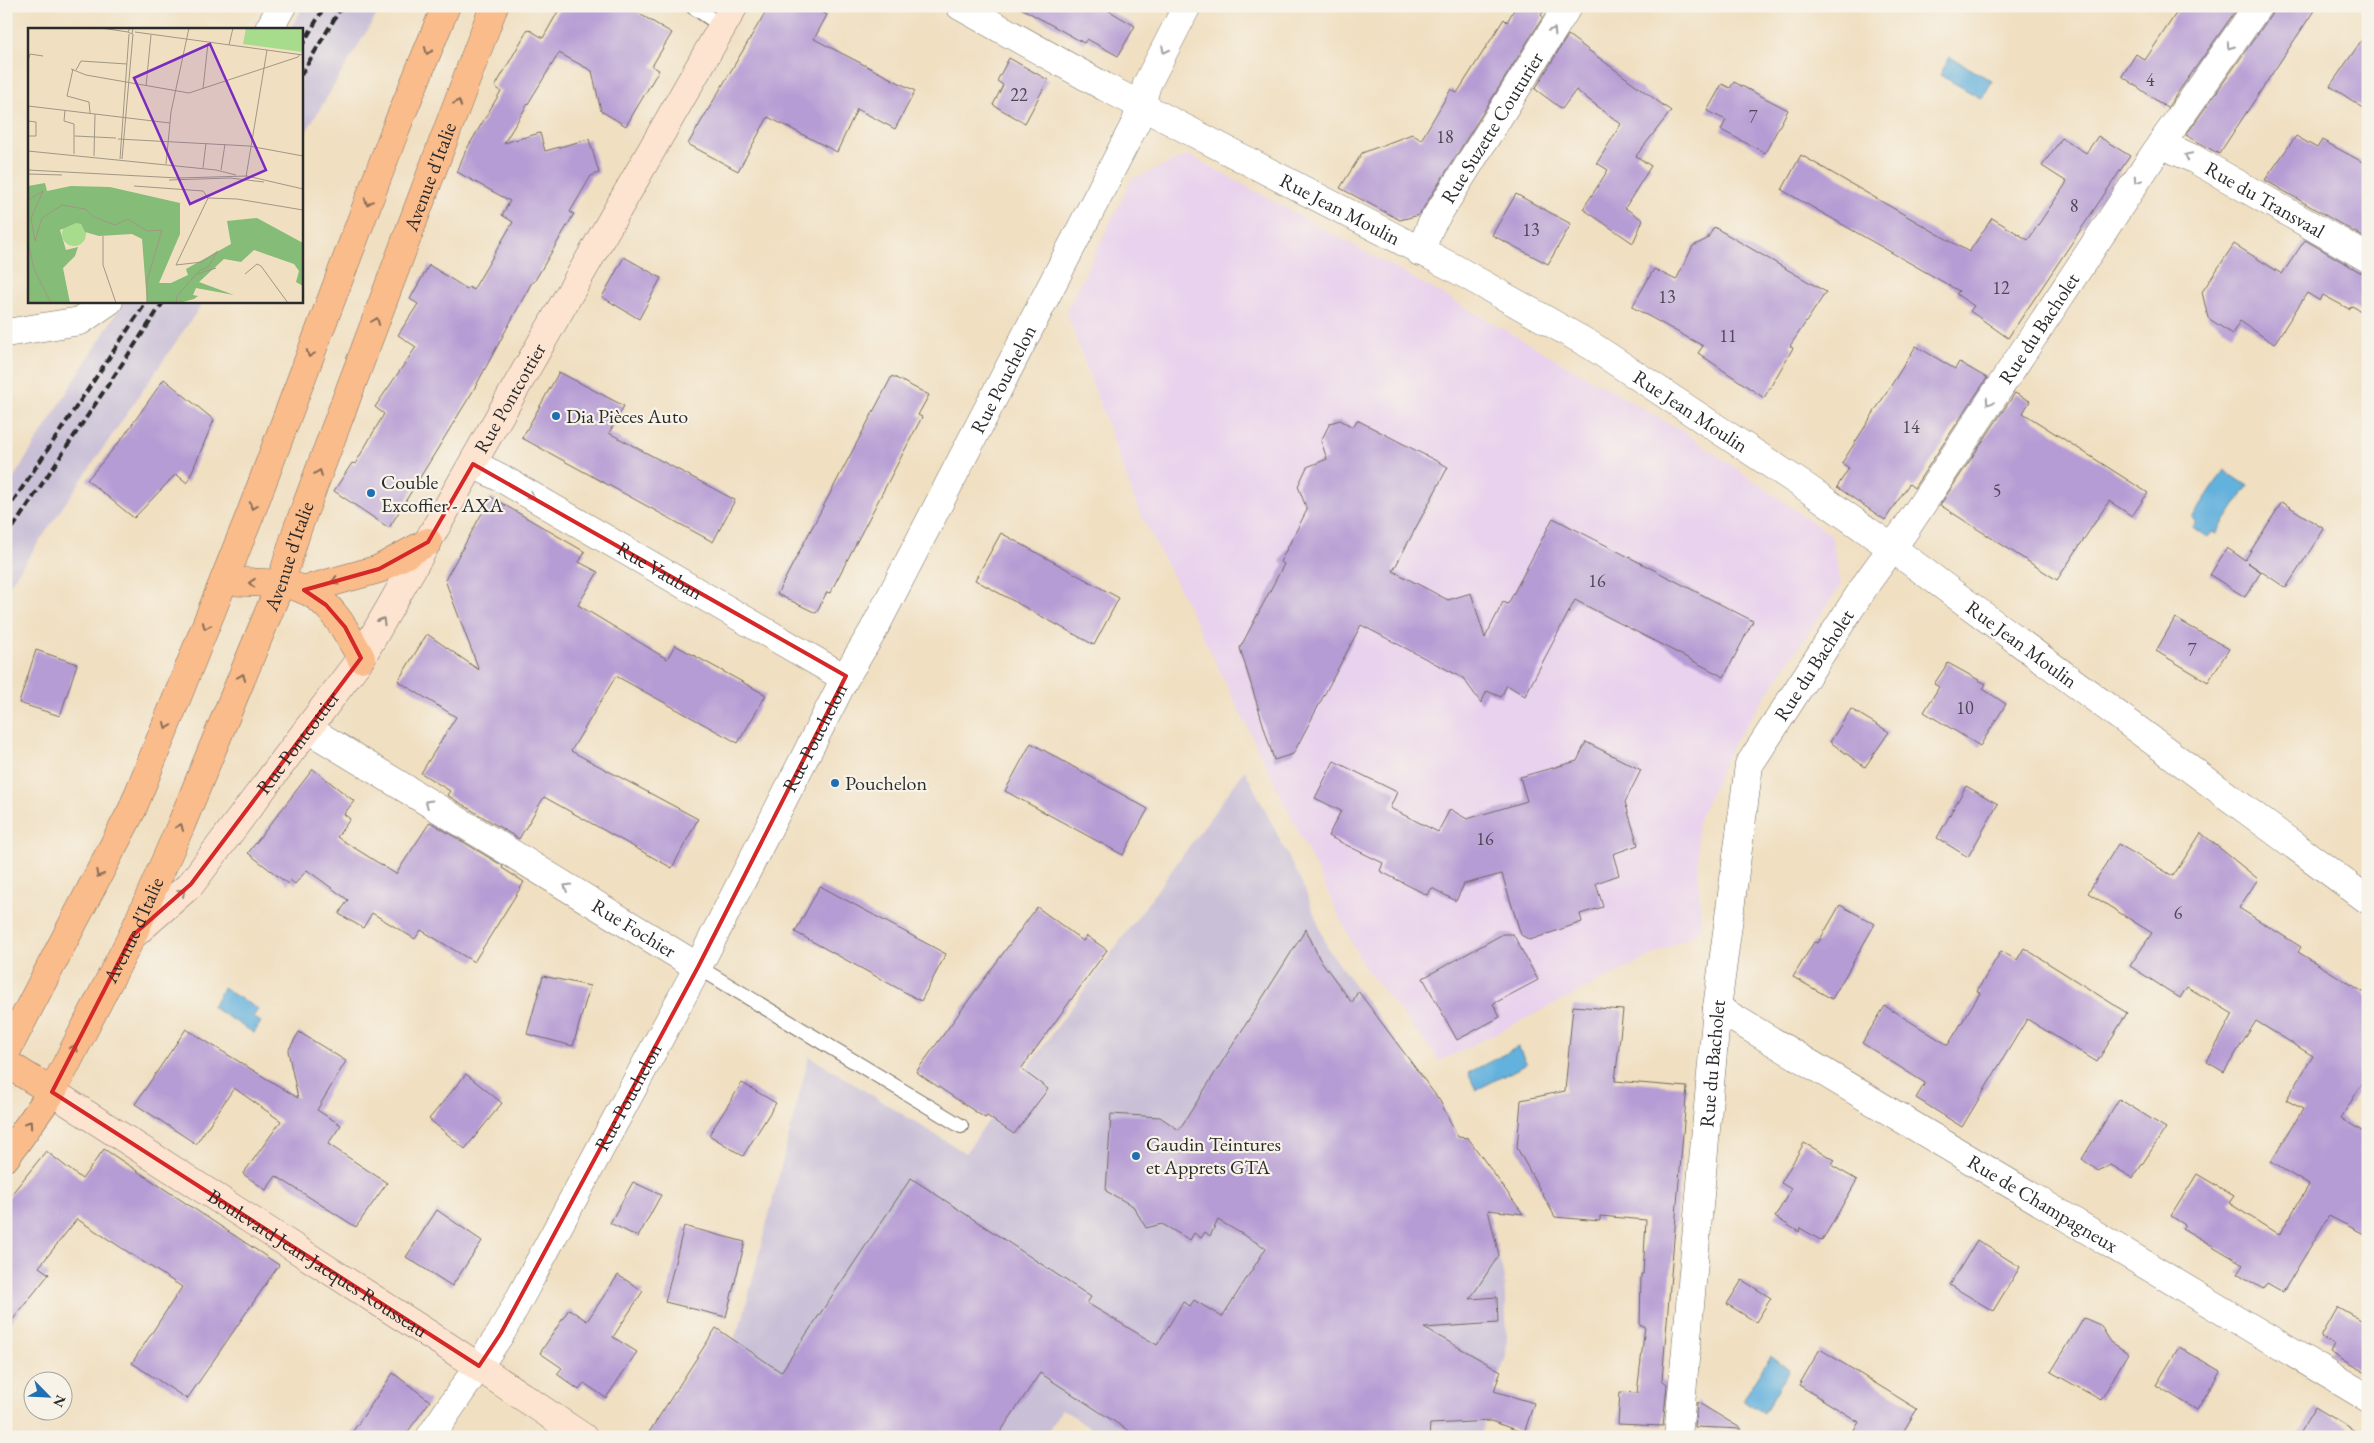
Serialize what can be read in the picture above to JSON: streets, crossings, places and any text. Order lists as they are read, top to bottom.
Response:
{
  "streets": {
    "main road": ["Avenue d'Italie"],
    "street": [
      "Rue Suzette Couturier",
      "Rue du Transvaal",
      "Rue Jean Moulin",
      "Rue du Bacholet",
      "Rue Pouchelon",
      "Rue Pontcottier",
      "Rue Vauban",
      "Rue Fochier",
      "Rue de Champagneux",
      "Boulevard Jean-Jacques Rousseau"
    ]
  },
  "crossings": [
    ["Rue Suzette Couturier", "Rue Jean Moulin"],
    ["Avenue d'Italie", "Rue Pontcottier"],
    ["Avenue d'Italie", "Boulevard Jean-Jacques Rousseau"],
    ["Rue du Transvaal", "Rue du Bacholet"],
    ["Rue Jean Moulin", "Rue du Bacholet"],
    ["Rue Jean Moulin", "Rue Pouchelon"],
    ["Rue du Bacholet", "Rue de Champagneux"],
    ["Rue Pouchelon", "Rue Vauban"],
    ["Rue Pouchelon", "Rue Fochier"],
    ["Rue Pouchelon", "Boulevard Jean-Jacques Rousseau"],
    ["Rue Pontcottier", "Rue Vauban"],
    ["Rue Pontcottier", "Rue Fochier"]
  ],
  "one_way": [
    "Rue Suzette Couturier",
    "Rue du Transvaal",
    "Rue du Bacholet",
    "Rue Pontcottier",
    "Rue Vauban",
    "Rue Fochier"
  ],
  "places": [
    "Dia Pièces Auto",
    "Couble Excoffier - AXA",
    "Pouchelon",
    "Gaudin Teintures et Apprets GTA"
  ],
  "house_numbers": [
    "4",
    "22",
    "7",
    "18",
    "8",
    "13",
    "12",
    "13",
    "11",
    "14",
    "5",
    "16",
    "7",
    "10",
    "16",
    "6"
  ],
  "north": "bottom right"
}
